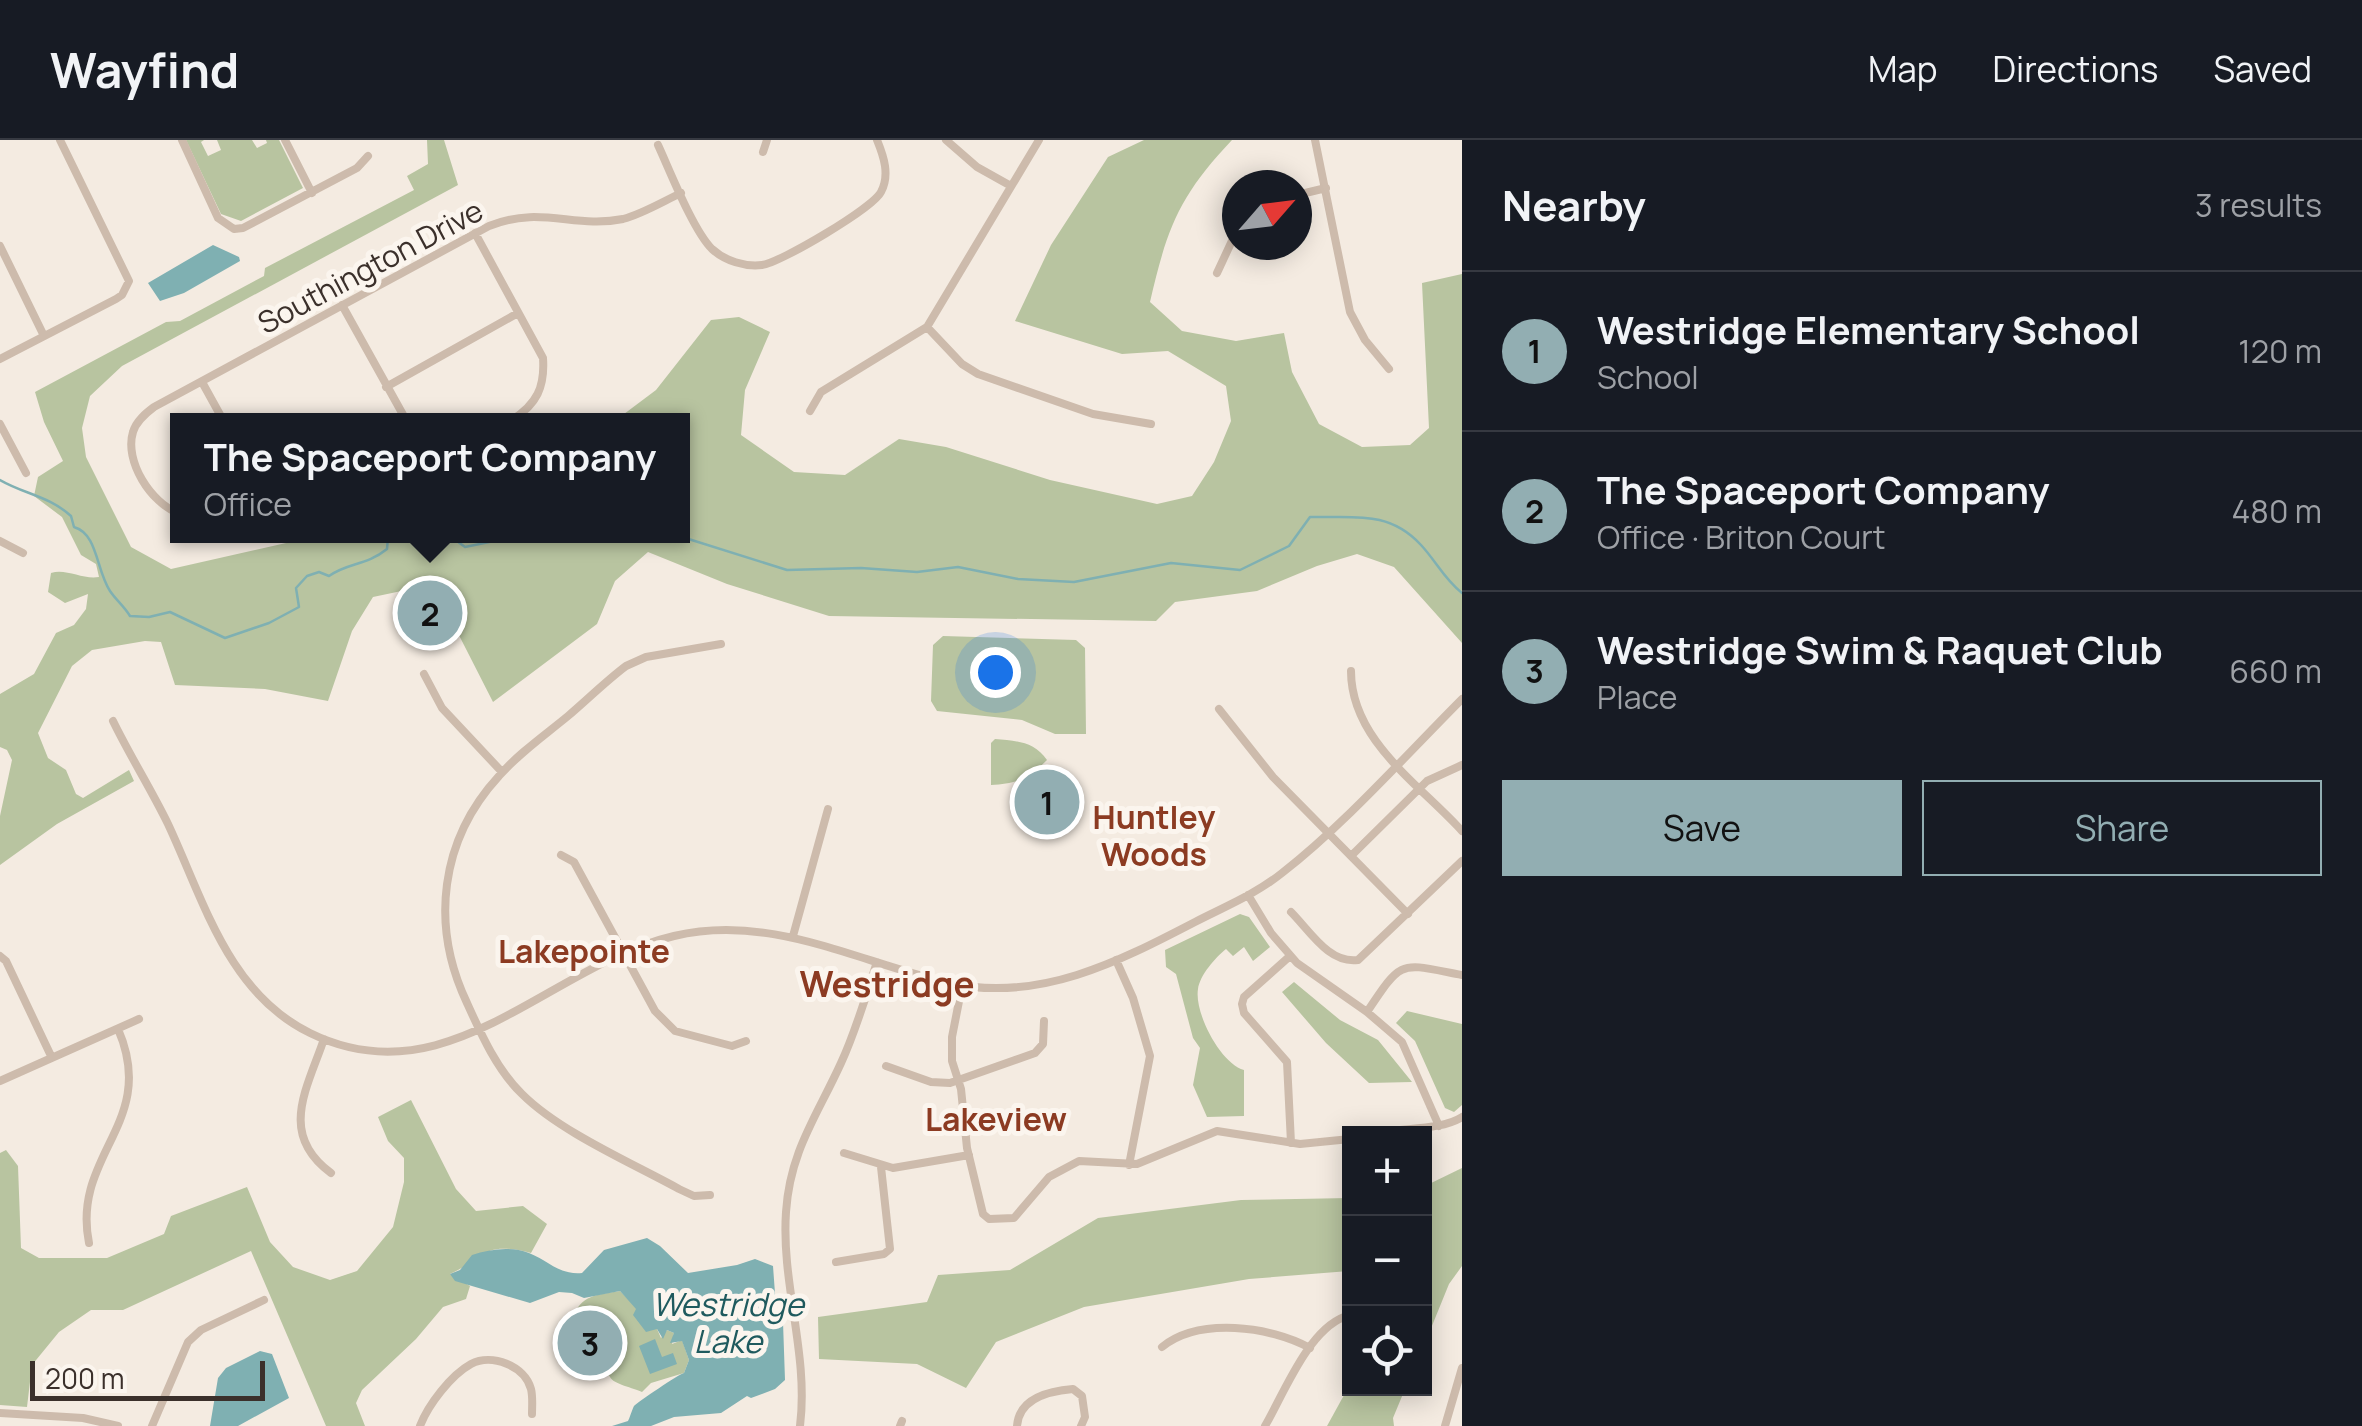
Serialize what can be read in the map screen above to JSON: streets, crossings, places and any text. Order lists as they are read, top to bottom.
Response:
{
  "streets": {
    "street": ["Southington Drive"]
  },
  "districts": [
    "Huntley Woods",
    "Lakepointe",
    "Westridge",
    "Lakeview"
  ],
  "water": ["Westridge Lake"],
  "scale_bar": "200 m",
  "north": "top right",
  "page": {
    "header": "Wayfind",
    "nav": ["Map", "Directions", "Saved"],
    "heading": ["Nearby", "3 results"],
    "list": [
      {
        "mark": "1",
        "name": "Westridge Elementary School",
        "note": "School",
        "value": "120 m"
      },
      {
        "mark": "2",
        "name": "The Spaceport Company",
        "note": "Office · Briton Court",
        "value": "480 m"
      },
      {
        "mark": "3",
        "name": "Westridge Swim & Raquet Club",
        "note": "Place",
        "value": "660 m"
      }
    ],
    "popup": ["The Spaceport Company", "Office"],
    "pins": ["2", "1", "3"],
    "buttons": ["Save", "Share"],
    "map_buttons": ["+", "−"],
    "scale": "200 m"
  }
}
